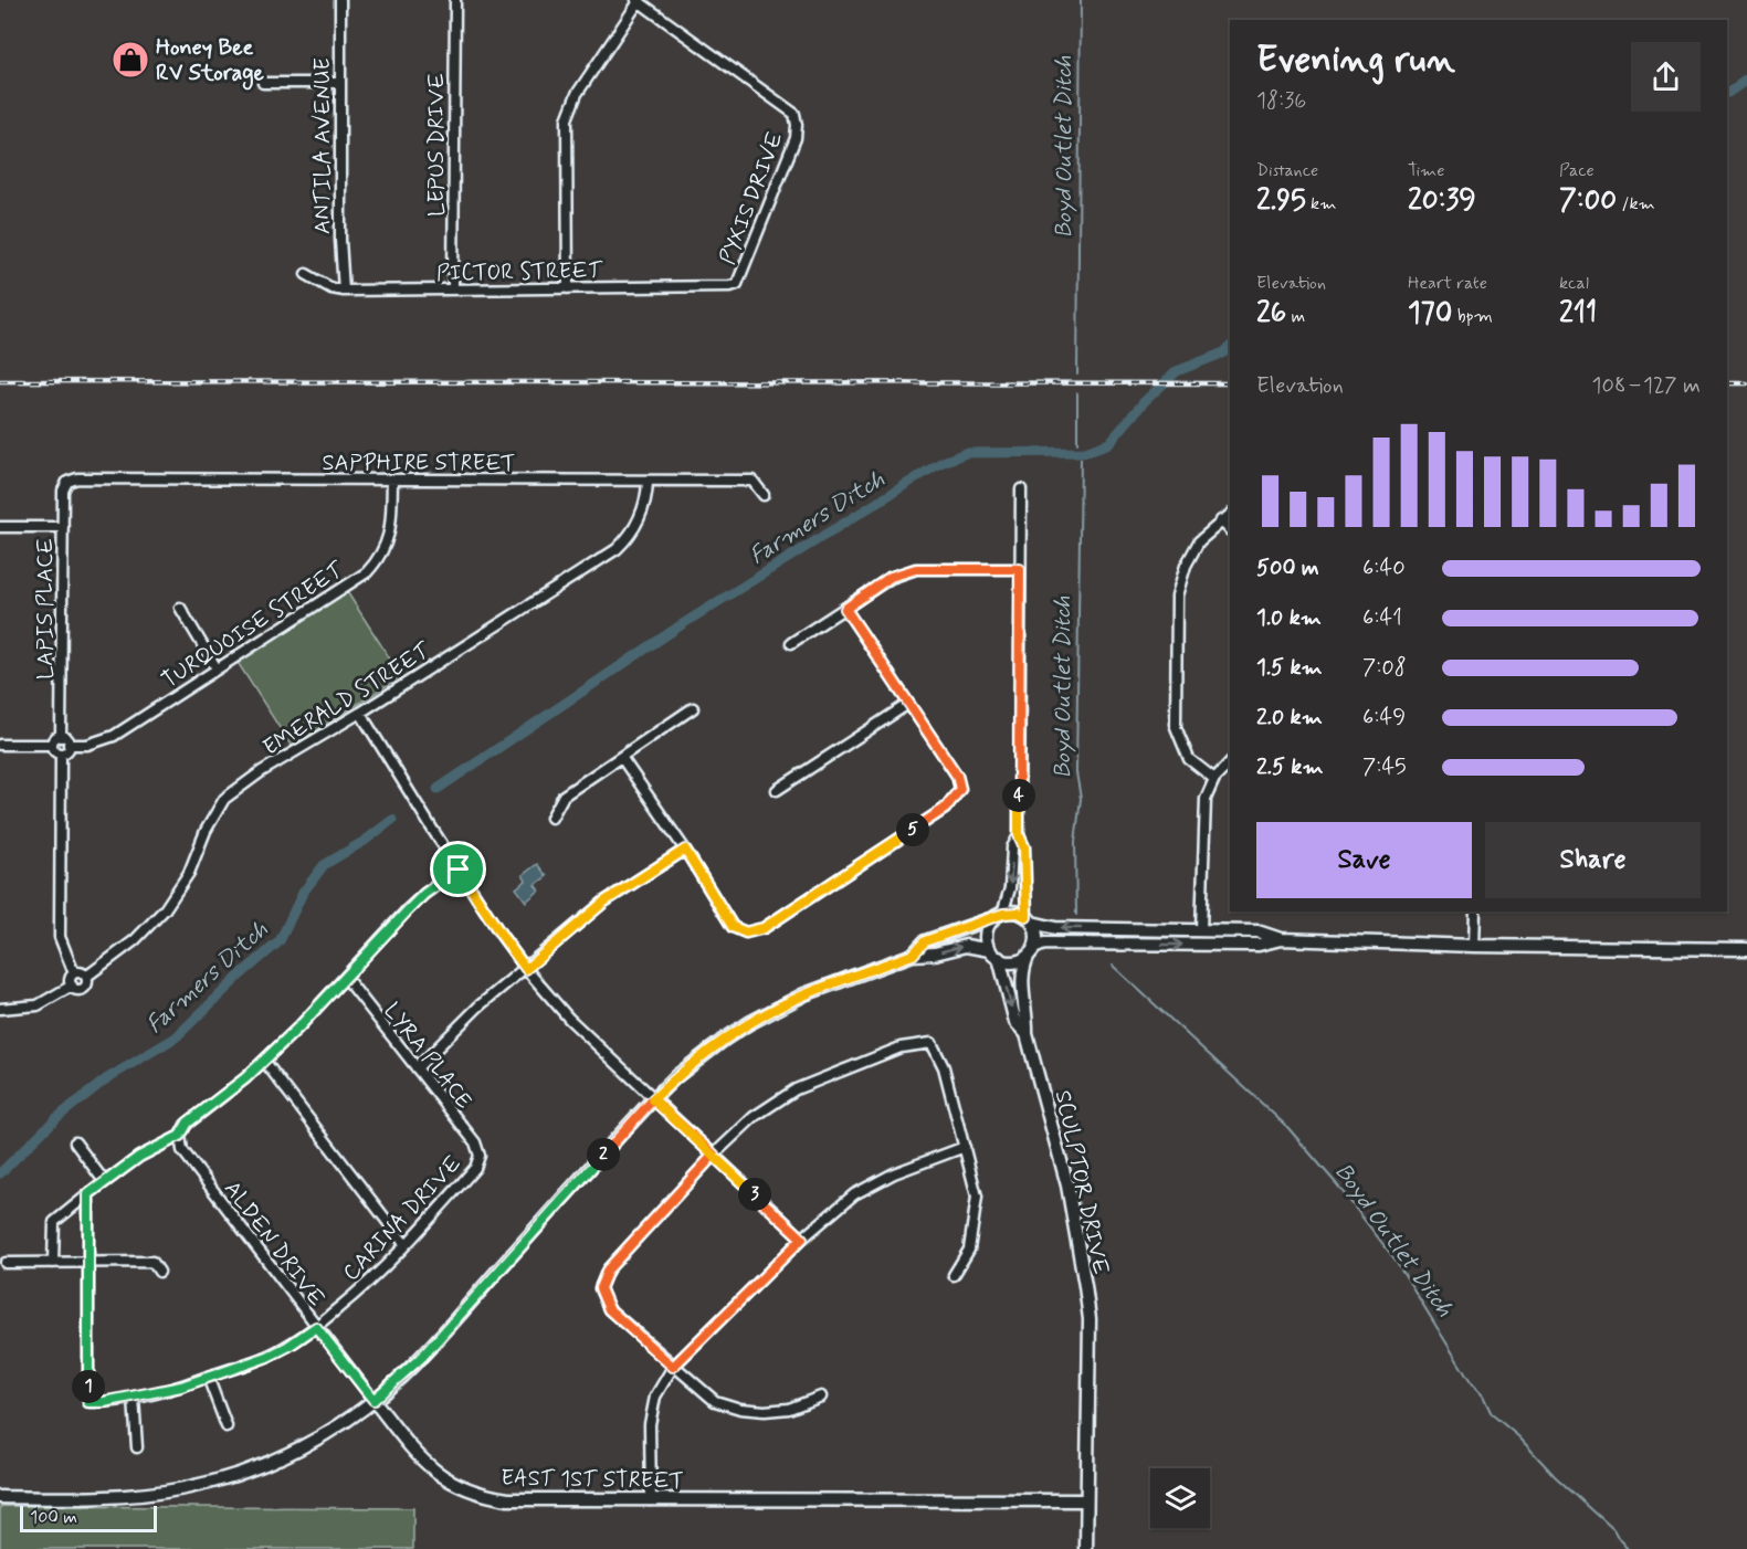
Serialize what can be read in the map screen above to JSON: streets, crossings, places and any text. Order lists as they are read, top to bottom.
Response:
{
  "streets": {
    "street": [
      "LEPUS DRIVE",
      "ANTILA AVENUE",
      "PYXIS DRIVE",
      "PICTOR STREET",
      "SAPPHIRE STREET",
      "LAPIS PLACE",
      "TURQUOISE STREET",
      "EMERALD STREET",
      "LYRA PLACE",
      "SCULPTOR DRIVE",
      "CARINA DRIVE",
      "ALDEN DRIVE",
      "EAST 1ST STREET"
    ]
  },
  "crossings": [
    ["LEPUS DRIVE", "PICTOR STREET"],
    ["ANTILA AVENUE", "PICTOR STREET"],
    ["PYXIS DRIVE", "PICTOR STREET"],
    ["SAPPHIRE STREET", "LAPIS PLACE"],
    ["SAPPHIRE STREET", "TURQUOISE STREET"],
    ["SAPPHIRE STREET", "EMERALD STREET"],
    ["LAPIS PLACE", "TURQUOISE STREET"],
    ["LYRA PLACE", "CARINA DRIVE"],
    ["SCULPTOR DRIVE", "EAST 1ST STREET"],
    ["CARINA DRIVE", "ALDEN DRIVE"],
    ["ALDEN DRIVE", "EAST 1ST STREET"]
  ],
  "water": ["Boyd Outlet Ditch", "Farmers Ditch"],
  "places": {
    "shop": ["Honey Bee RV Storage"]
  },
  "scale_bar": "100 m",
  "page": {
    "heading": ["Evening run", "18:36"],
    "stats": [
      ["Distance", "2.95 km"],
      ["Time", "20:39"],
      ["Pace", "7:00 /km"],
      ["Elevation", "26 m"],
      ["Heart rate", "170 bpm"],
      ["kcal", "211"]
    ],
    "chart": ["Elevation", "108–127 m"],
    "list": [
      {
        "name": "500 m",
        "note": "6:40"
      },
      {
        "name": "1.0 km",
        "note": "6:41"
      },
      {
        "name": "1.5 km",
        "note": "7:08"
      },
      {
        "name": "2.0 km",
        "note": "6:49"
      },
      {
        "name": "2.5 km",
        "note": "7:45"
      }
    ],
    "pins": [
      "4",
      "5",
      "2",
      "3",
      "1"
    ],
    "buttons": ["Save", "Share"],
    "scale": "100 m"
  }
}
